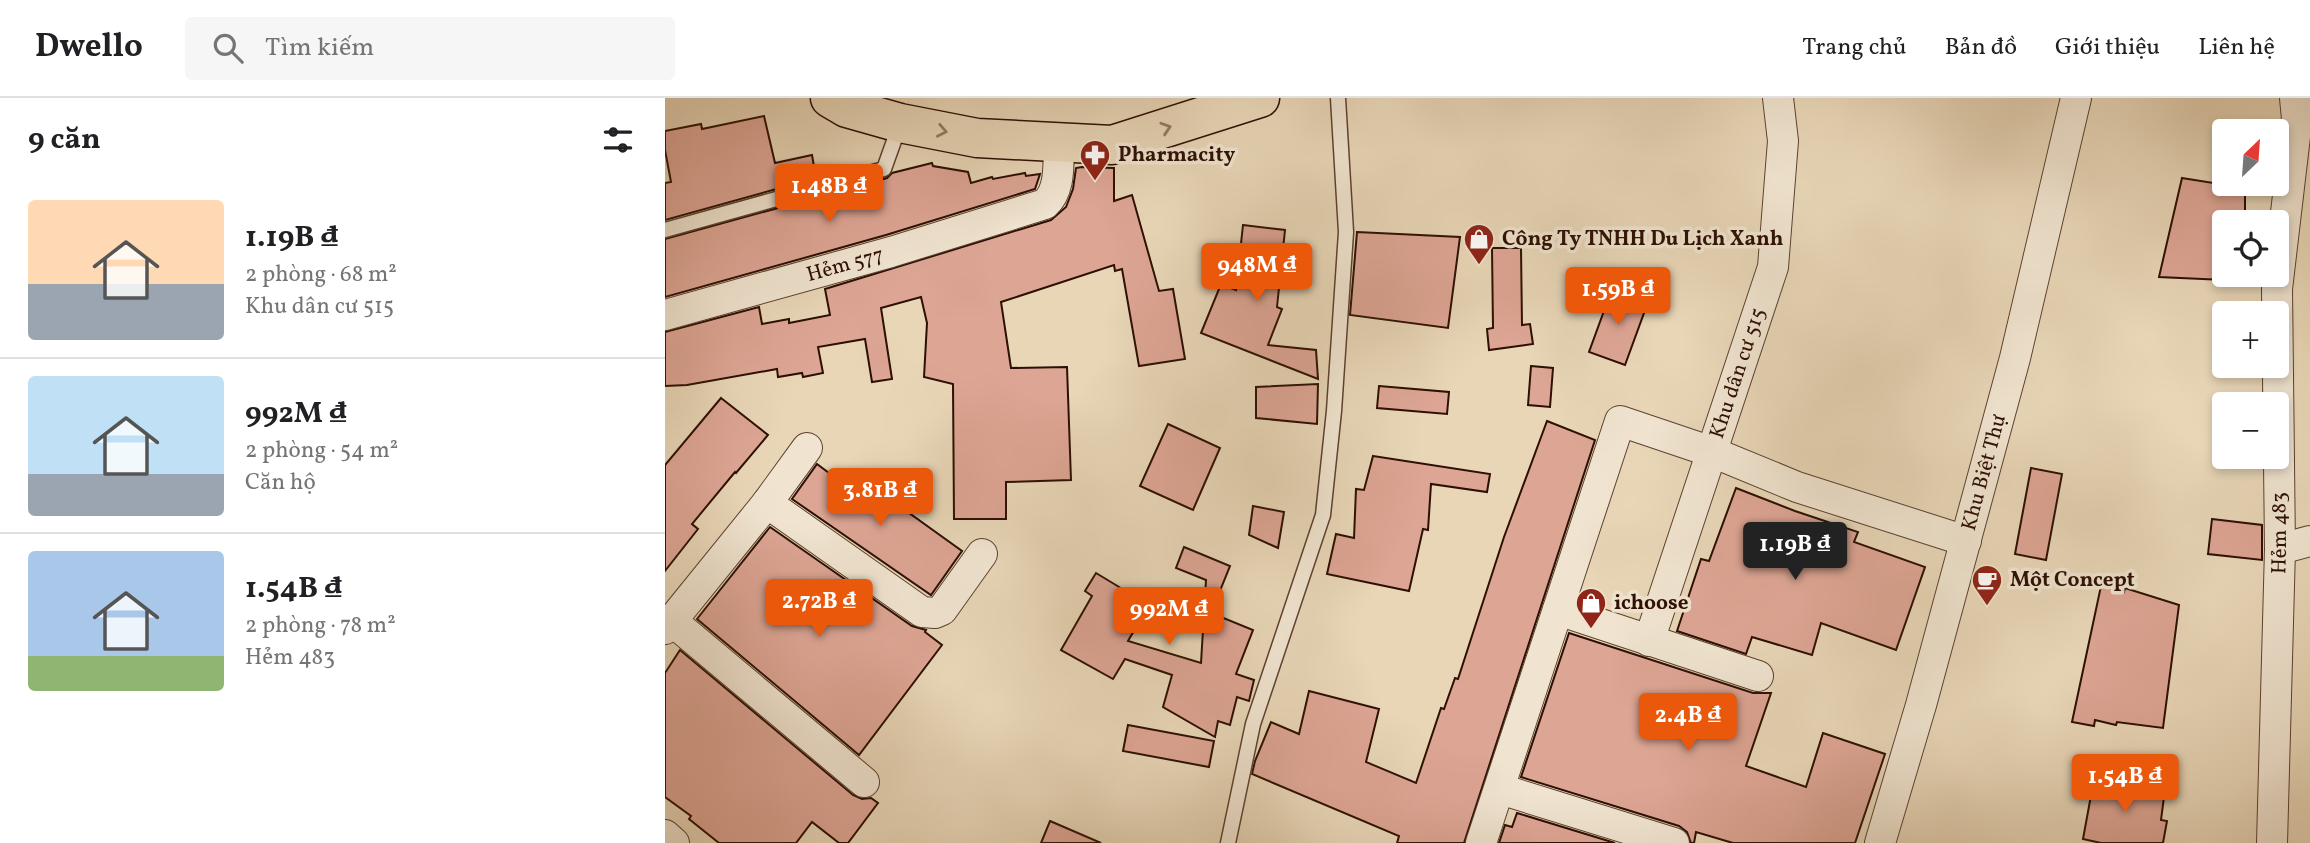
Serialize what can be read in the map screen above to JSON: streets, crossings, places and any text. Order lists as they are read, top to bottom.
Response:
{
  "streets": {
    "street": [
      "Hẻm 577",
      "Khu dân cư 515",
      "Khu Biệt Thự",
      "Hẻm 483"
    ]
  },
  "places": {
    "pharmacy": ["Pharmacity"],
    "shop": ["Công Ty TNHH Du Lịch Xanh", "ichoose"],
    "cafe": ["Một Concept"]
  },
  "north": "top right",
  "page": {
    "header": "Dwello",
    "search": "Tìm kiếm",
    "nav": [
      "Trang chủ",
      "Bản đồ",
      "Giới thiệu",
      "Liên hệ"
    ],
    "heading": "9 căn",
    "map_buttons": ["+", "−"],
    "price": [
      "1.48B ₫",
      "948M ₫",
      "1.59B ₫",
      "3.81B ₫",
      "1.19B ₫",
      "2.72B ₫",
      "992M ₫",
      "2.4B ₫",
      "1.54B ₫"
    ],
    "list": [
      {
        "name": "1.19B ₫",
        "note": "2 phòng · 68 m² · Khu dân cư 515"
      },
      {
        "name": "992M ₫",
        "note": "2 phòng · 54 m² · Căn hộ"
      },
      {
        "name": "1.54B ₫",
        "note": "2 phòng · 78 m² · Hẻm 483"
      }
    ]
  }
}
